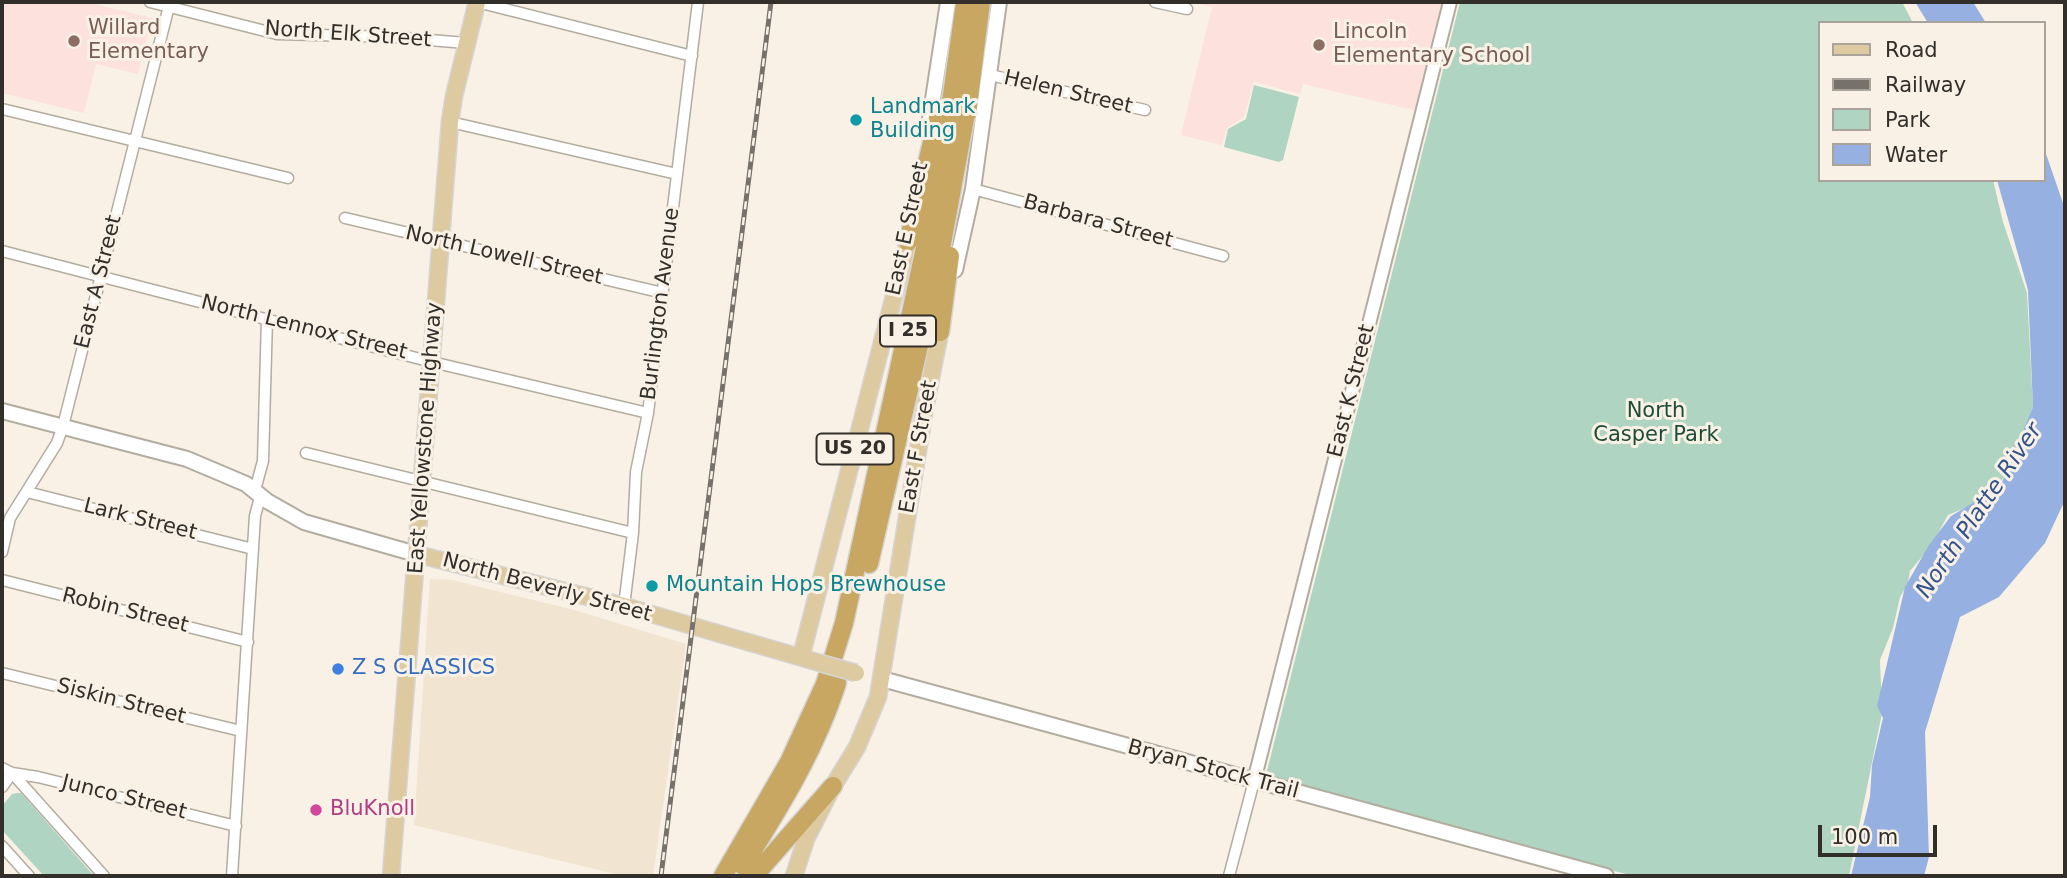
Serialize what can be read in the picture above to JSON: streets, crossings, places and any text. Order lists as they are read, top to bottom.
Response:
{
  "streets": {
    "highway": ["I 25", "US 20"],
    "main road": [
      "East E Street",
      "East Yellowstone Highway",
      "East F Street",
      "North Beverly Street",
      "Bryan Stock Trail"
    ],
    "street": [
      "North Elk Street",
      "Helen Street",
      "Barbara Street",
      "North Lowell Street",
      "East A Street",
      "Burlington Avenue",
      "North Lennox Street",
      "East K Street",
      "Lark Street",
      "Robin Street",
      "Siskin Street",
      "Junco Street"
    ]
  },
  "crossings": [
    ["North Elk Street", "East A Street"],
    ["North Elk Street", "East Yellowstone Highway"],
    ["Helen Street", "East F Street"],
    ["Barbara Street", "East F Street"],
    ["East E Street", "US 20"],
    ["East E Street", "North Beverly Street"],
    ["North Lowell Street", "Burlington Avenue"],
    ["North Lowell Street", "East Yellowstone Highway"],
    ["East A Street", "North Lennox Street"],
    ["East A Street", "Lark Street"],
    ["East A Street", "North Beverly Street"],
    ["Burlington Avenue", "North Lennox Street"],
    ["Burlington Avenue", "North Beverly Street"],
    ["North Lennox Street", "East Yellowstone Highway"],
    ["I 25", "US 20"],
    ["East K Street", "Bryan Stock Trail"],
    ["East Yellowstone Highway", "North Beverly Street"],
    ["East F Street", "US 20"],
    ["East F Street", "Bryan Stock Trail"],
    ["North Beverly Street", "Bryan Stock Trail"]
  ],
  "water": ["North Platte River"],
  "parks": ["North Casper Park"],
  "places": [
    "Willard Elementary",
    "Lincoln Elementary School",
    "Landmark Building",
    "Mountain Hops Brewhouse",
    "Z S CLASSICS",
    "BluKnoll"
  ],
  "legend": [
    "Road",
    "Railway",
    "Park",
    "Water"
  ],
  "scale_bar": "100 m"
}
